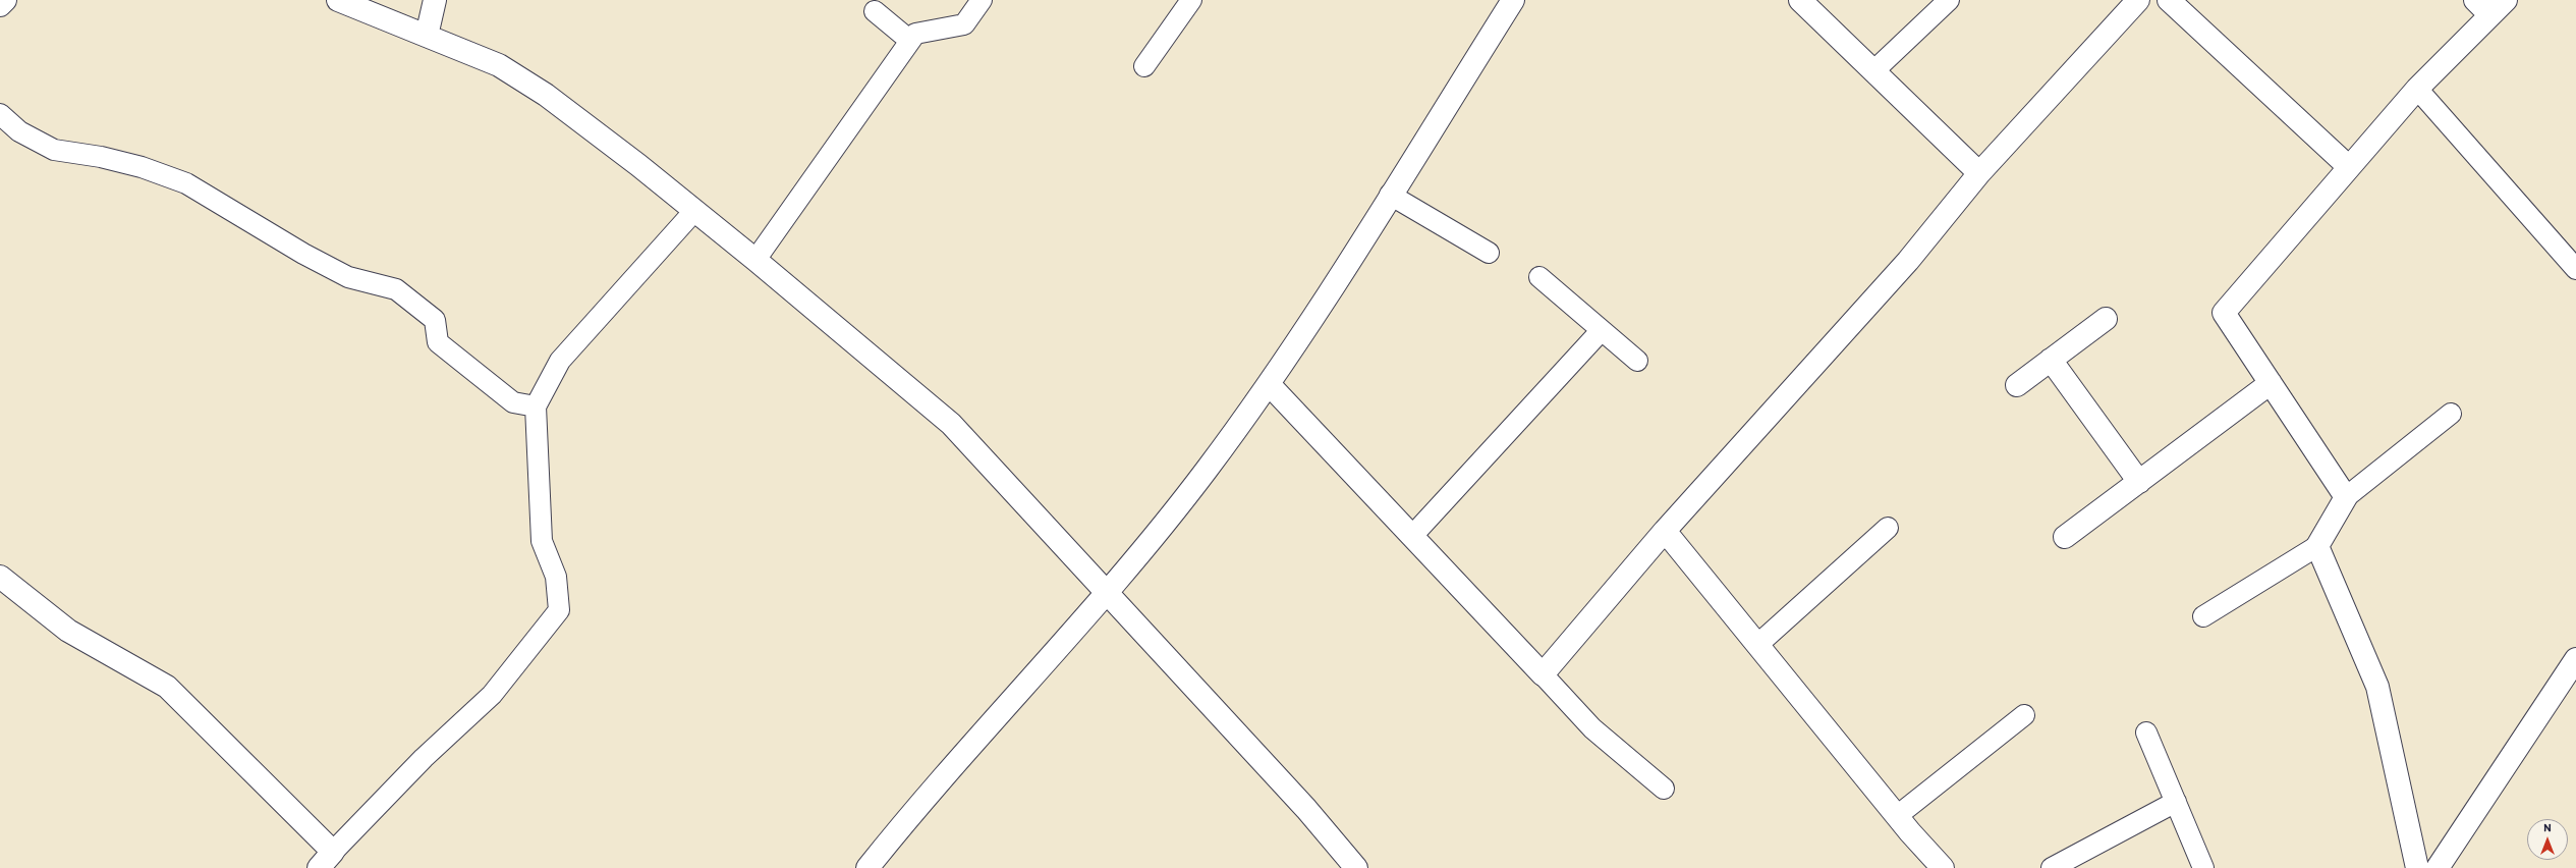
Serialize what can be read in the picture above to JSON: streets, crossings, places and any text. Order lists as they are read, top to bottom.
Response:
{
  "north": "top"
}
